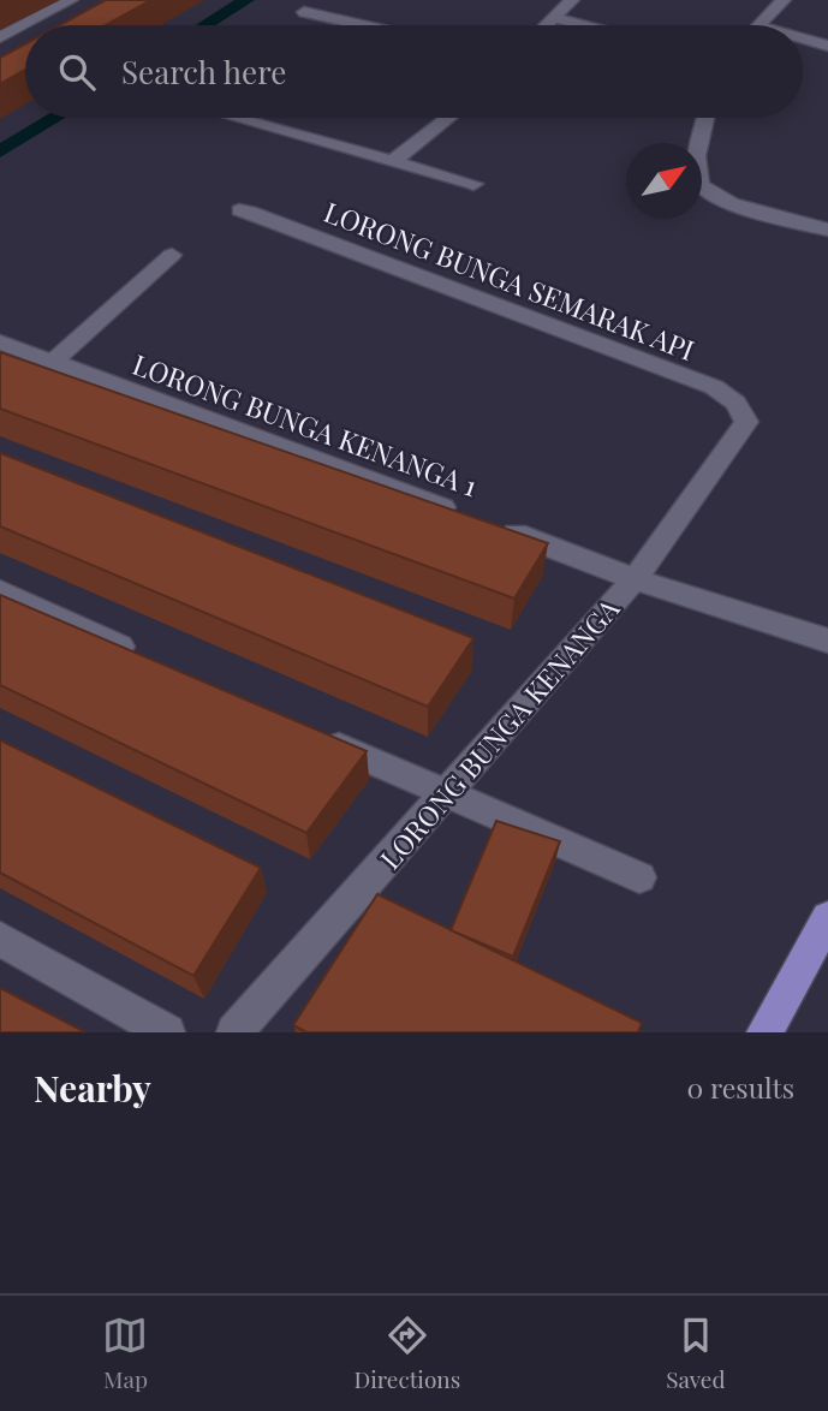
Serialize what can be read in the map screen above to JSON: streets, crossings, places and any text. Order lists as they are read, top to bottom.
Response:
{
  "streets": {
    "street": ["LORONG BUNGA SEMARAK API", "LORONG BUNGA KENANGA 1", "LORONG BUNGA KENANGA"]
  },
  "crossings": [
    ["LORONG BUNGA SEMARAK API", "LORONG BUNGA KENANGA"],
    ["LORONG BUNGA KENANGA 1", "LORONG BUNGA KENANGA"]
  ],
  "north": "top right",
  "page": {
    "search": "Search here",
    "heading": ["Nearby", "0 results"],
    "nav": ["Map", "Directions", "Saved"]
  }
}
